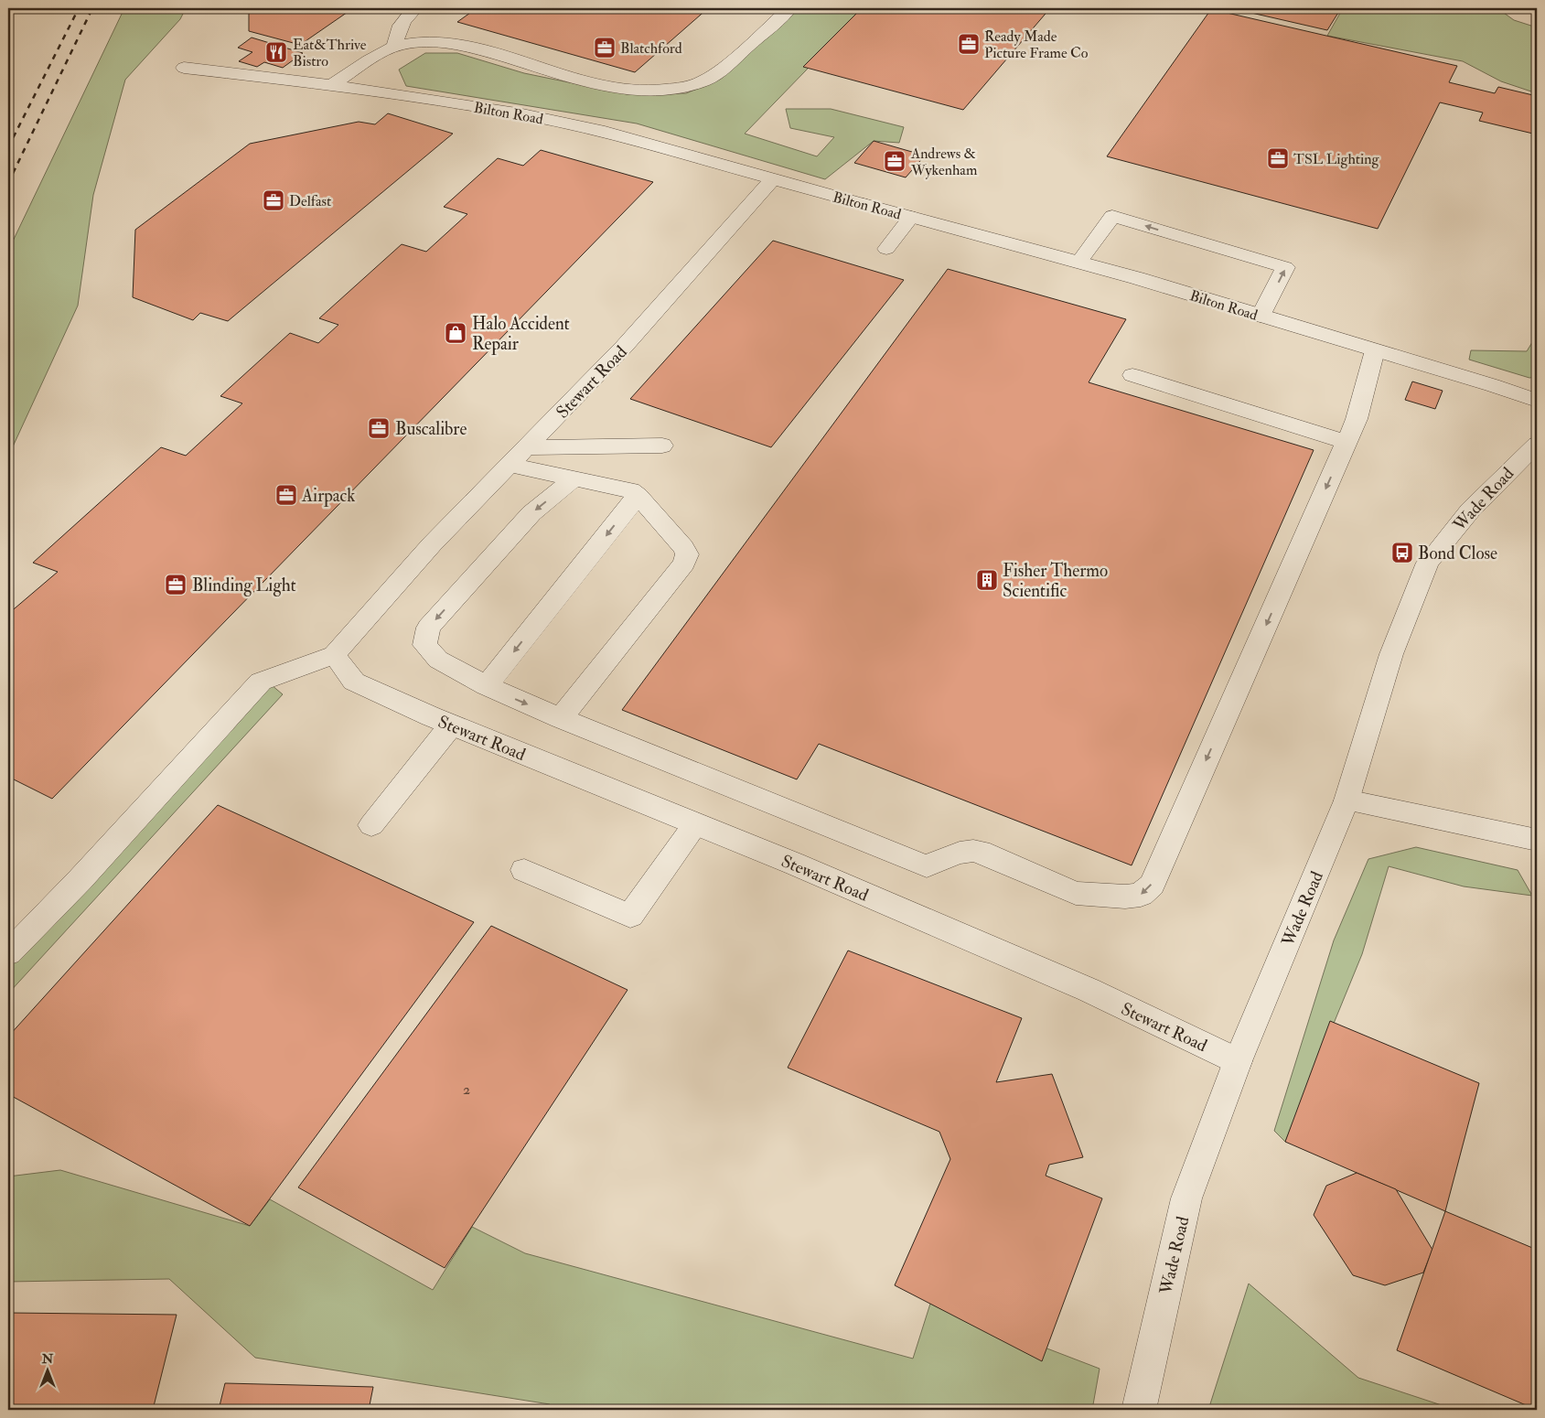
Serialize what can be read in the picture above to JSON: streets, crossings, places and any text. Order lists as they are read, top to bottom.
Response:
{
  "streets": {
    "street": ["Bilton Road", "Stewart Road", "Wade Road"]
  },
  "crossings": [
    ["Bilton Road", "Stewart Road"],
    ["Stewart Road", "Wade Road"]
  ],
  "places": {
    "office": [
      "Ready Made Picture Frame Co",
      "Blatchford",
      "TSL Lighting",
      "Andrews & Wykenham",
      "Delfast",
      "Buscalibre",
      "Airpack",
      "Blinding Light"
    ],
    "restaurant": ["Eat&Thrive Bistro"],
    "shop": ["Halo Accident Repair"],
    "bus stop": ["Bond Close"],
    "building": ["Fisher Thermo Scientific"]
  },
  "house_numbers": ["2"],
  "north": "top"
}
